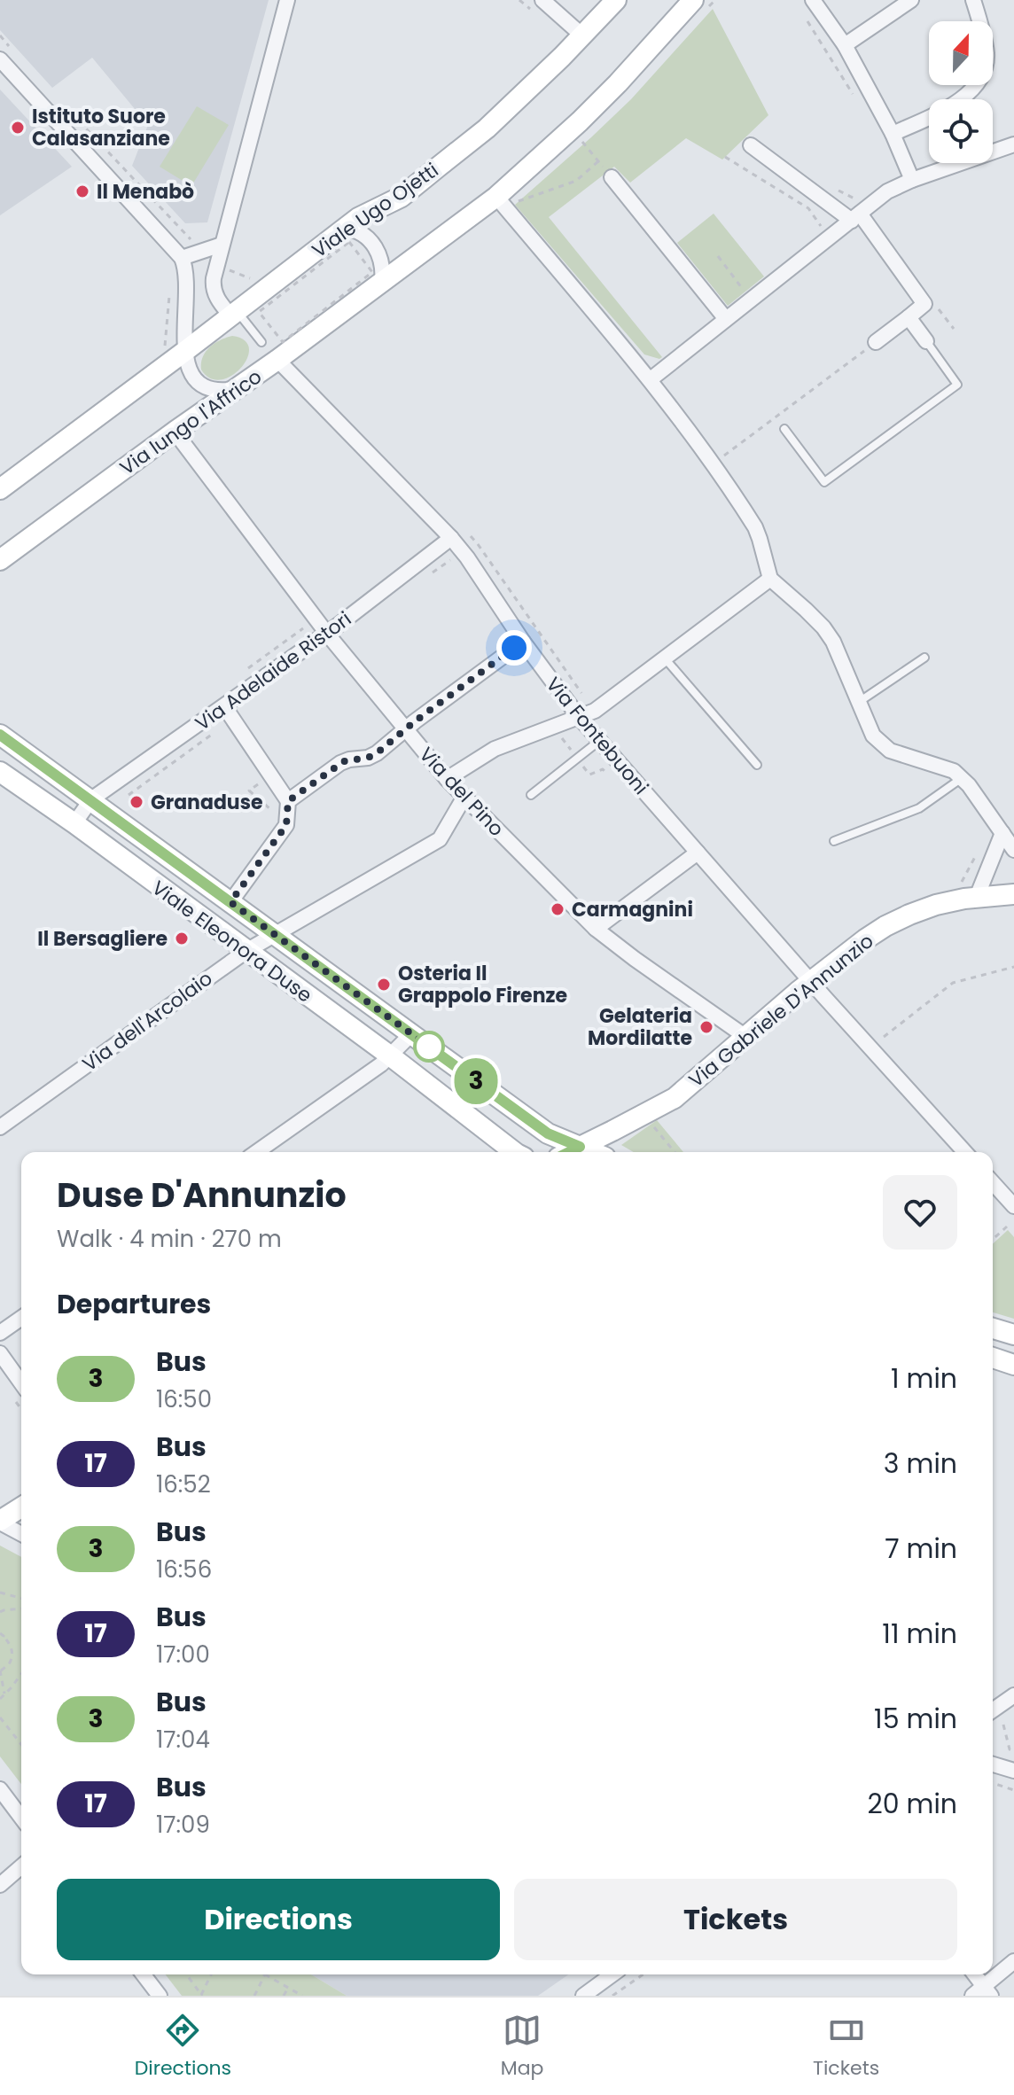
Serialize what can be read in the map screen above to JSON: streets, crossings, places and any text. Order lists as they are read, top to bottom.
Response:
{
  "streets": {
    "main road": [
      "Viale Ugo Ojetti",
      "Via lungo l'Affrico",
      "Viale Eleonora Duse",
      "Via Gabriele D'Annunzio"
    ],
    "street": [
      "Via Adelaide Ristori",
      "Via Fontebuoni",
      "Via del Pino",
      "Via dell'Arcolaio"
    ]
  },
  "crossings": [
    ["Viale Ugo Ojetti", "Via lungo l'Affrico"],
    ["Via lungo l'Affrico", "Via Fontebuoni"],
    ["Via lungo l'Affrico", "Via del Pino"],
    ["Via Adelaide Ristori", "Via Fontebuoni"],
    ["Via Adelaide Ristori", "Via del Pino"],
    ["Via Adelaide Ristori", "Viale Eleonora Duse"],
    ["Via Fontebuoni", "Via Gabriele D'Annunzio"],
    ["Via del Pino", "Via Gabriele D'Annunzio"],
    ["Via del Pino", "Via dell'Arcolaio"],
    ["Viale Eleonora Duse", "Via Gabriele D'Annunzio"],
    ["Viale Eleonora Duse", "Via dell'Arcolaio"]
  ],
  "places": [
    "Istituto Suore Calasanziane",
    "Il Menabò",
    "Granaduse",
    "Carmagnini",
    "Il Bersagliere",
    "Osteria Il Grappolo Firenze",
    "Gelateria Mordilatte"
  ],
  "lines": ["bus line 3"],
  "north": "top",
  "page": {
    "on_map": "3",
    "heading": [
      ["Duse D'Annunzio", "Walk · 4 min · 270 m"],
      "Departures"
    ],
    "list": [
      {
        "mark": "3",
        "name": "Bus",
        "note": "16:50",
        "value": "1 min"
      },
      {
        "mark": "17",
        "name": "Bus",
        "note": "16:52",
        "value": "3 min"
      },
      {
        "mark": "3",
        "name": "Bus",
        "note": "16:56",
        "value": "7 min"
      },
      {
        "mark": "17",
        "name": "Bus",
        "note": "17:00",
        "value": "11 min"
      },
      {
        "mark": "3",
        "name": "Bus",
        "note": "17:04",
        "value": "15 min"
      },
      {
        "mark": "17",
        "name": "Bus",
        "note": "17:09",
        "value": "20 min"
      }
    ],
    "buttons": ["Directions", "Tickets"],
    "tabs": ["Directions", "Map", "Tickets"]
  }
}
